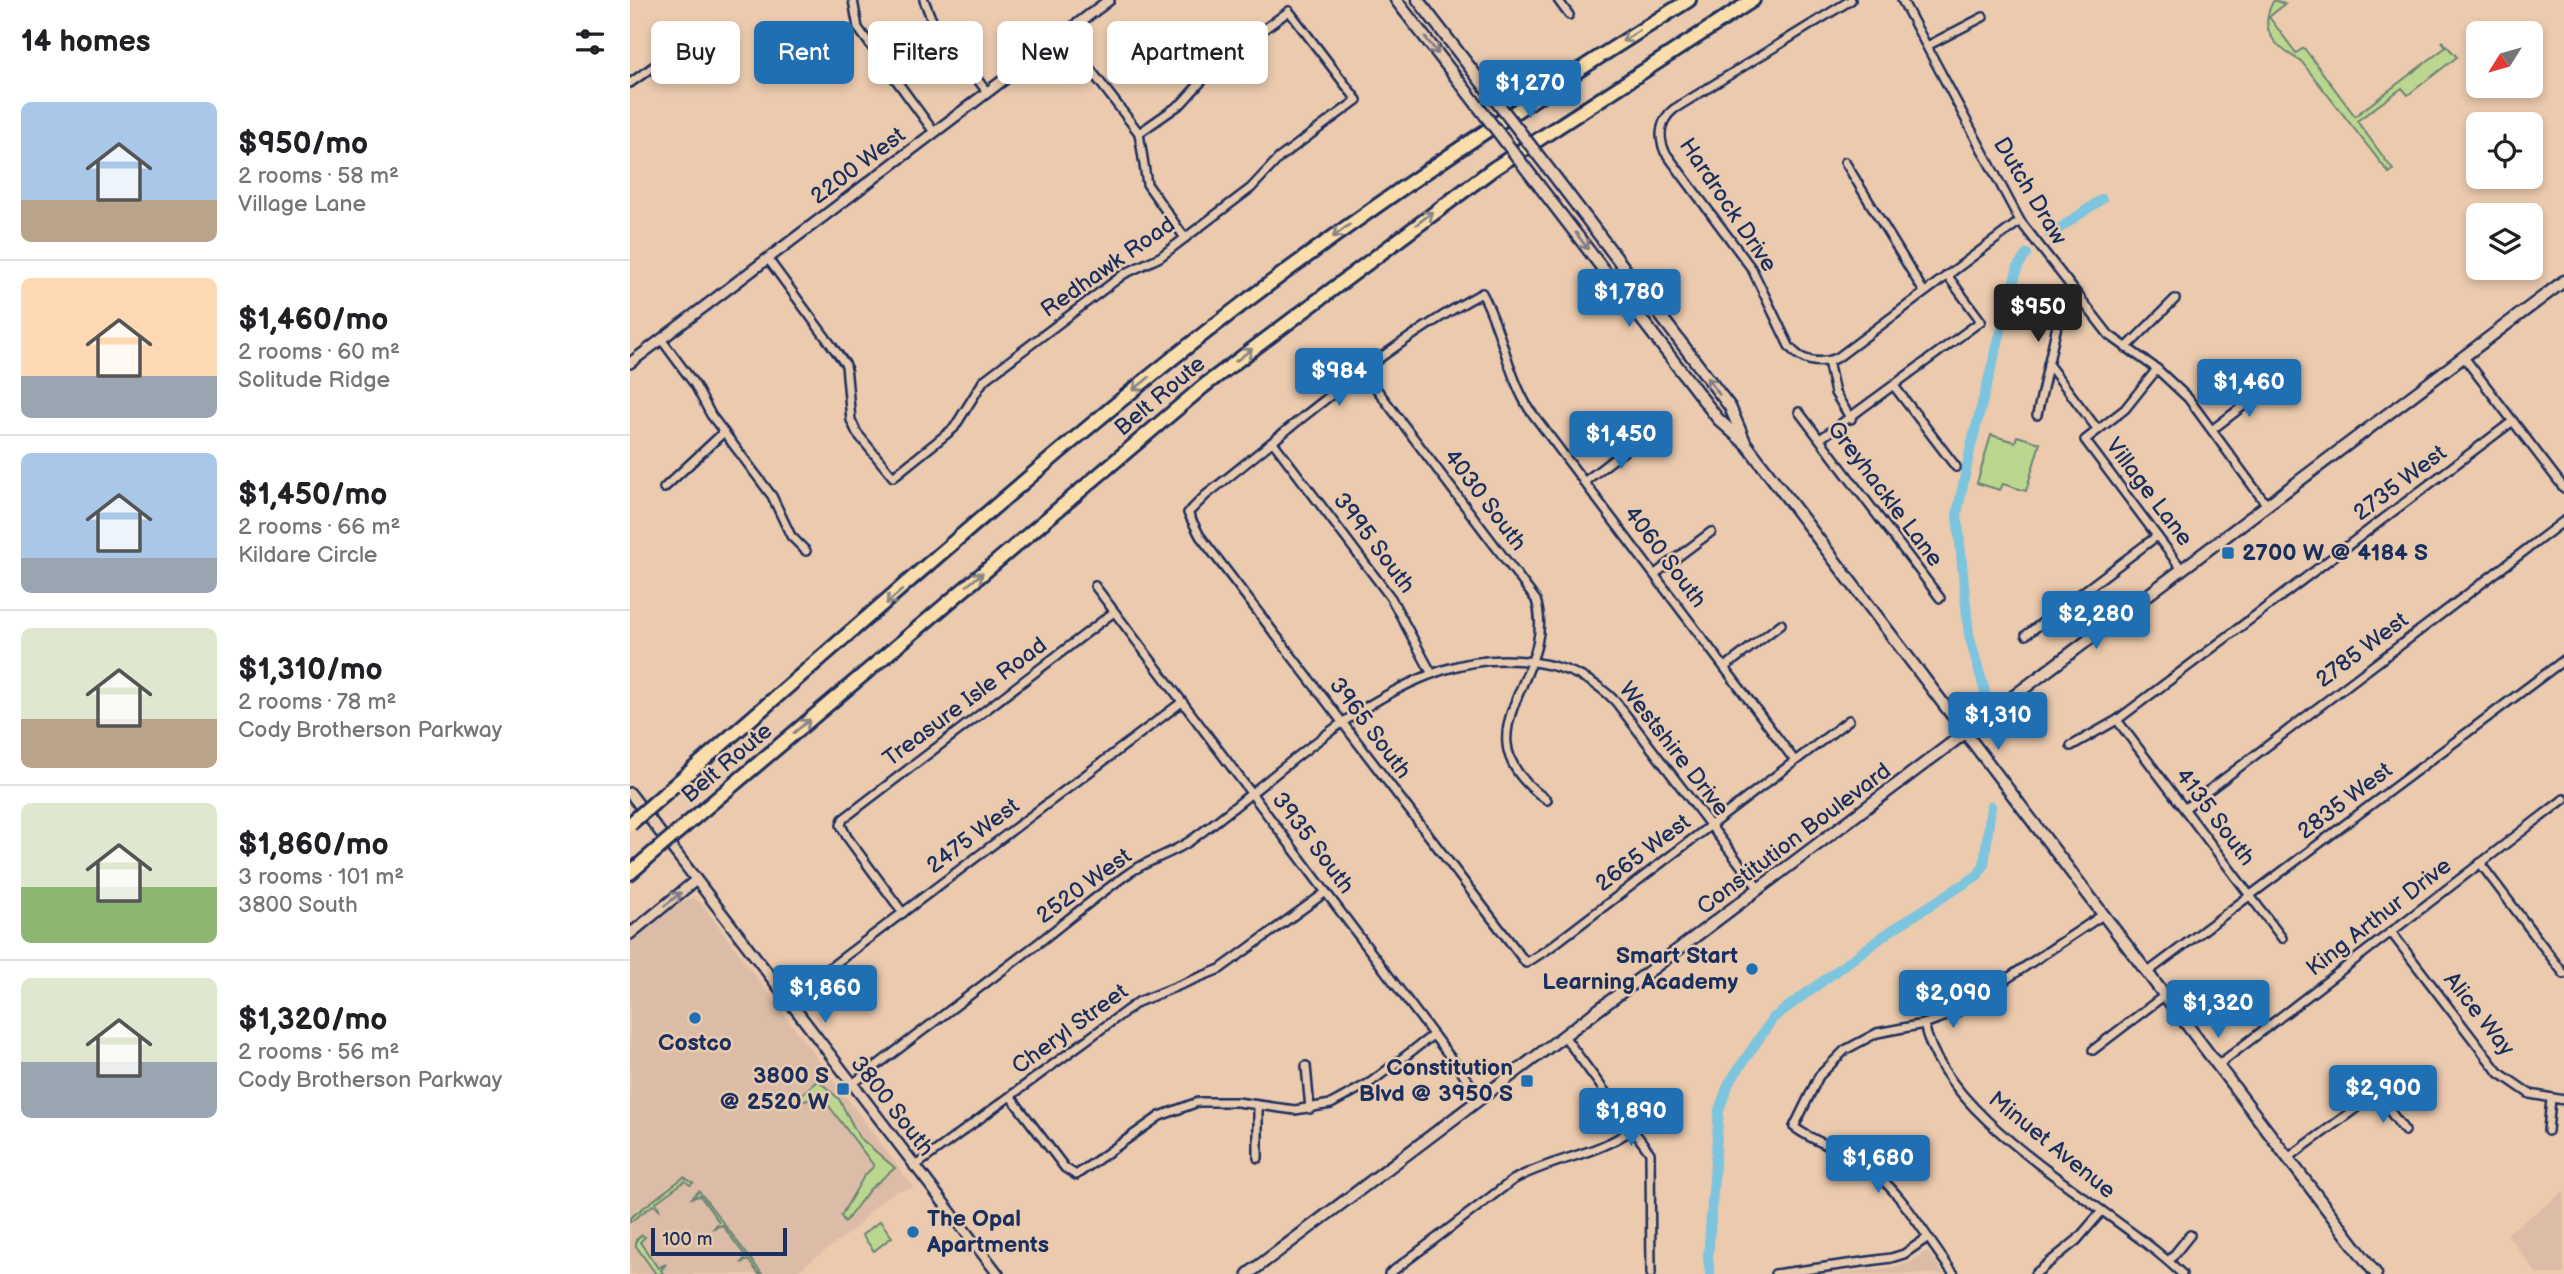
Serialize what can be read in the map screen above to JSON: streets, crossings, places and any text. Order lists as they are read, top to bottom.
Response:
{
  "streets": {
    "highway": ["Belt Route"],
    "main road": ["Constitution Boulevard"],
    "street": [
      "2200 West",
      "Dutch Draw",
      "Hardrock Drive",
      "Redhawk Road",
      "2735 West",
      "Village Lane",
      "Greyhackle Lane",
      "4030 South",
      "3995 South",
      "4060 South",
      "2785 West",
      "Treasure Isle Road",
      "3965 South",
      "Westshire Drive",
      "2835 West",
      "4135 South",
      "2475 West",
      "3935 South",
      "2665 West",
      "2520 West",
      "King Arthur Drive",
      "Alice Way",
      "Cheryl Street",
      "3800 South",
      "Minuet Avenue"
    ]
  },
  "crossings": [
    ["2200 West", "Redhawk Road"],
    ["Dutch Draw", "Constitution Boulevard"],
    ["2735 West", "4135 South"],
    ["Village Lane", "Constitution Boulevard"],
    ["4030 South", "4060 South"],
    ["4030 South", "Westshire Drive"],
    ["3995 South", "3965 South"],
    ["3995 South", "Westshire Drive"],
    ["4060 South", "2665 West"],
    ["2785 West", "4135 South"],
    ["Treasure Isle Road", "2475 West"],
    ["Treasure Isle Road", "3935 South"],
    ["3965 South", "Westshire Drive"],
    ["3965 South", "2665 West"],
    ["3965 South", "2520 West"],
    ["Westshire Drive", "Constitution Boulevard"],
    ["Westshire Drive", "2665 West"],
    ["Westshire Drive", "2520 West"],
    ["2835 West", "4135 South"],
    ["2475 West", "3935 South"],
    ["2475 West", "3800 South"],
    ["Constitution Boulevard", "3935 South"],
    ["3935 South", "2520 West"],
    ["3935 South", "Cheryl Street"],
    ["2520 West", "3800 South"],
    ["King Arthur Drive", "Alice Way"],
    ["Cheryl Street", "3800 South"]
  ],
  "places": {
    "transit": ["2700 W @ 4184 S", "Constitution Blvd @ 3950 S", "3800 S @ 2520 W"],
    "other": ["Smart Start Learning Academy", "Costco", "The Opal Apartments"]
  },
  "scale_bar": "100 m",
  "north": "bottom left",
  "page": {
    "heading": "14 homes",
    "chip": [
      "Buy",
      "Rent",
      "Filters",
      "New",
      "Apartment"
    ],
    "price": [
      "$1,270",
      "$1,780",
      "$950",
      "$984",
      "$1,460",
      "$1,450",
      "$2,280",
      "$1,310",
      "$1,860",
      "$2,090",
      "$1,320",
      "$2,900",
      "$1,890",
      "$1,680"
    ],
    "list": [
      {
        "name": "$950/mo",
        "note": "2 rooms · 58 m² · Village Lane"
      },
      {
        "name": "$1,460/mo",
        "note": "2 rooms · 60 m² · Solitude Ridge"
      },
      {
        "name": "$1,450/mo",
        "note": "2 rooms · 66 m² · Kildare Circle"
      },
      {
        "name": "$1,310/mo",
        "note": "2 rooms · 78 m² · Cody Brotherson Parkway"
      },
      {
        "name": "$1,860/mo",
        "note": "3 rooms · 101 m² · 3800 South"
      },
      {
        "name": "$1,320/mo",
        "note": "2 rooms · 56 m² · Cody Brotherson Parkway"
      }
    ],
    "scale": "100 m"
  }
}
